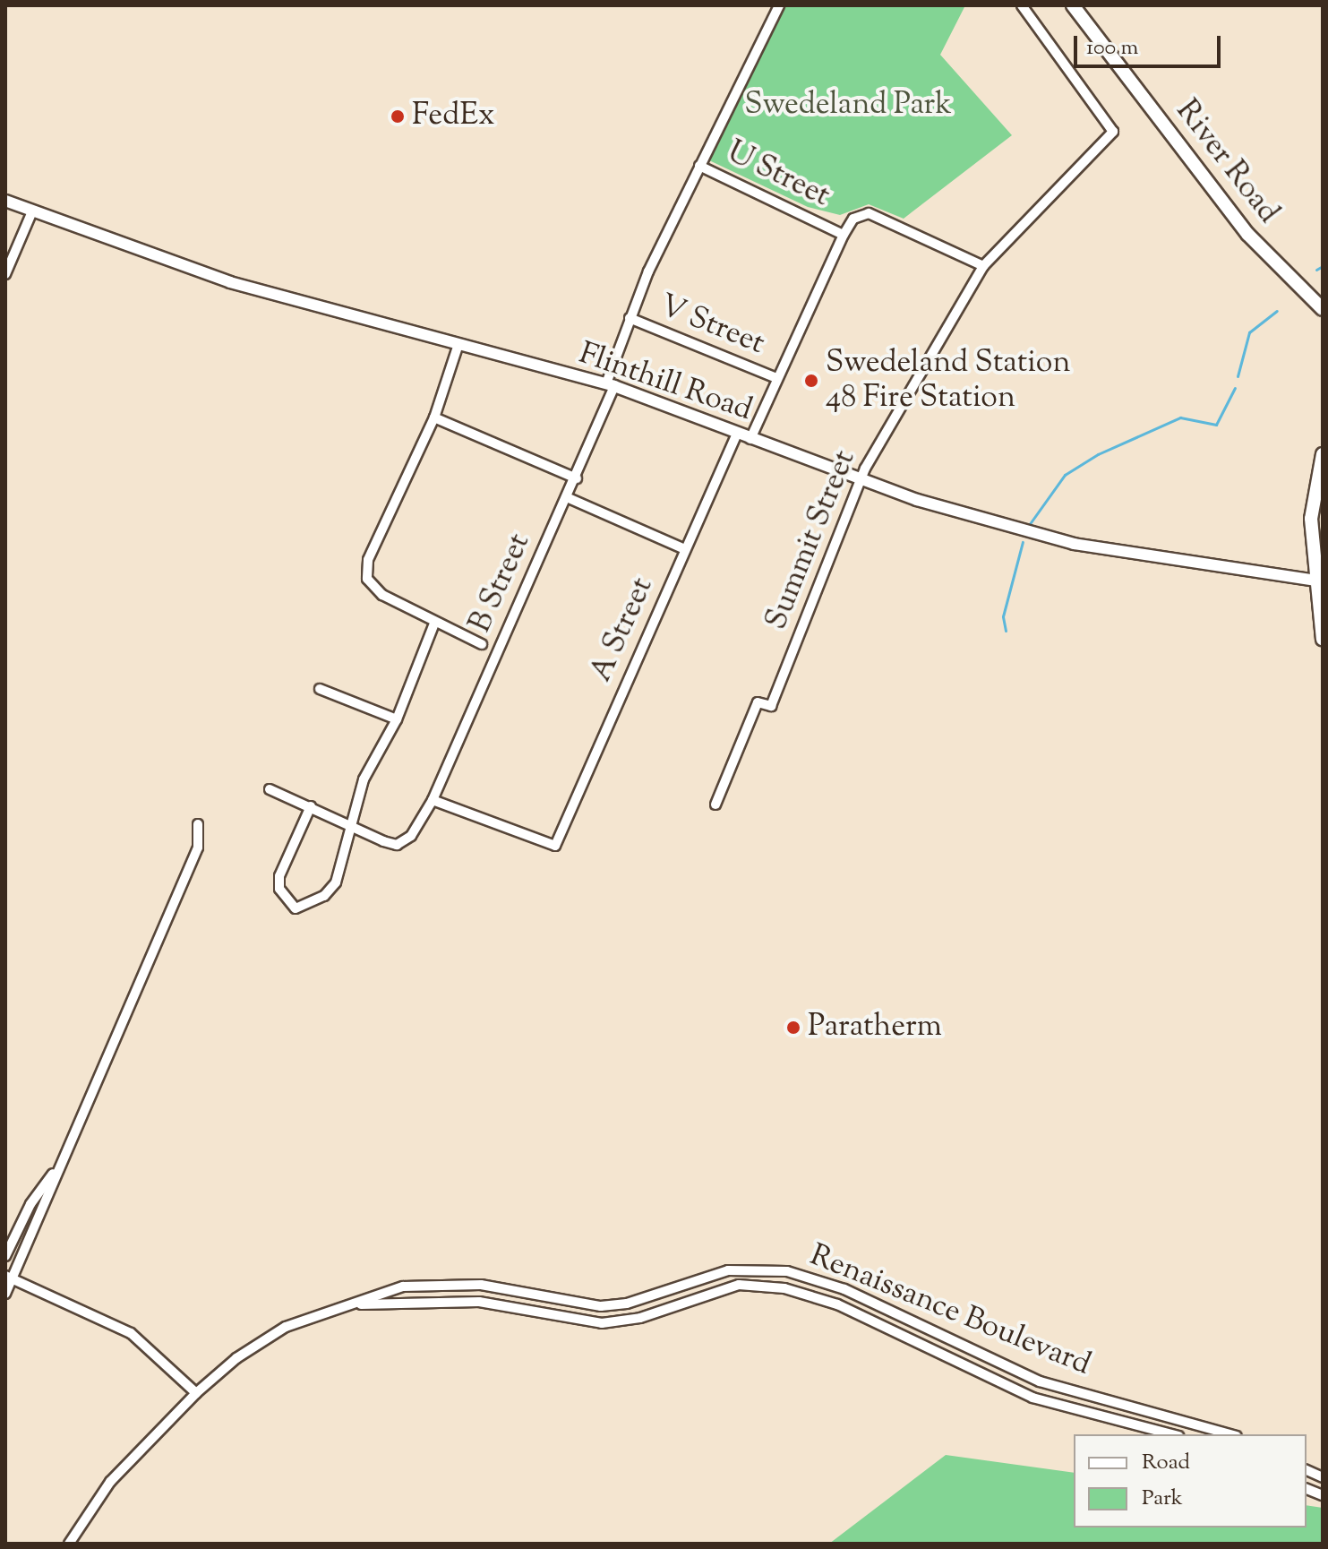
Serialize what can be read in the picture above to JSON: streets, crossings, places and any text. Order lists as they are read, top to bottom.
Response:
{
  "streets": {
    "main road": ["River Road"],
    "street": [
      "U Street",
      "V Street",
      "Flinthill Road",
      "Summit Street",
      "B Street",
      "A Street",
      "Renaissance Boulevard"
    ]
  },
  "crossings": [
    ["U Street", "Summit Street"],
    ["U Street", "B Street"],
    ["V Street", "B Street"],
    ["Flinthill Road", "Summit Street"],
    ["Flinthill Road", "B Street"],
    ["Flinthill Road", "A Street"],
    ["B Street", "A Street"]
  ],
  "parks": ["Swedeland Park"],
  "places": ["FedEx", "Swedeland Station 48 Fire Station", "Paratherm"],
  "legend": ["Road", "Park"],
  "scale_bar": "100 m"
}
